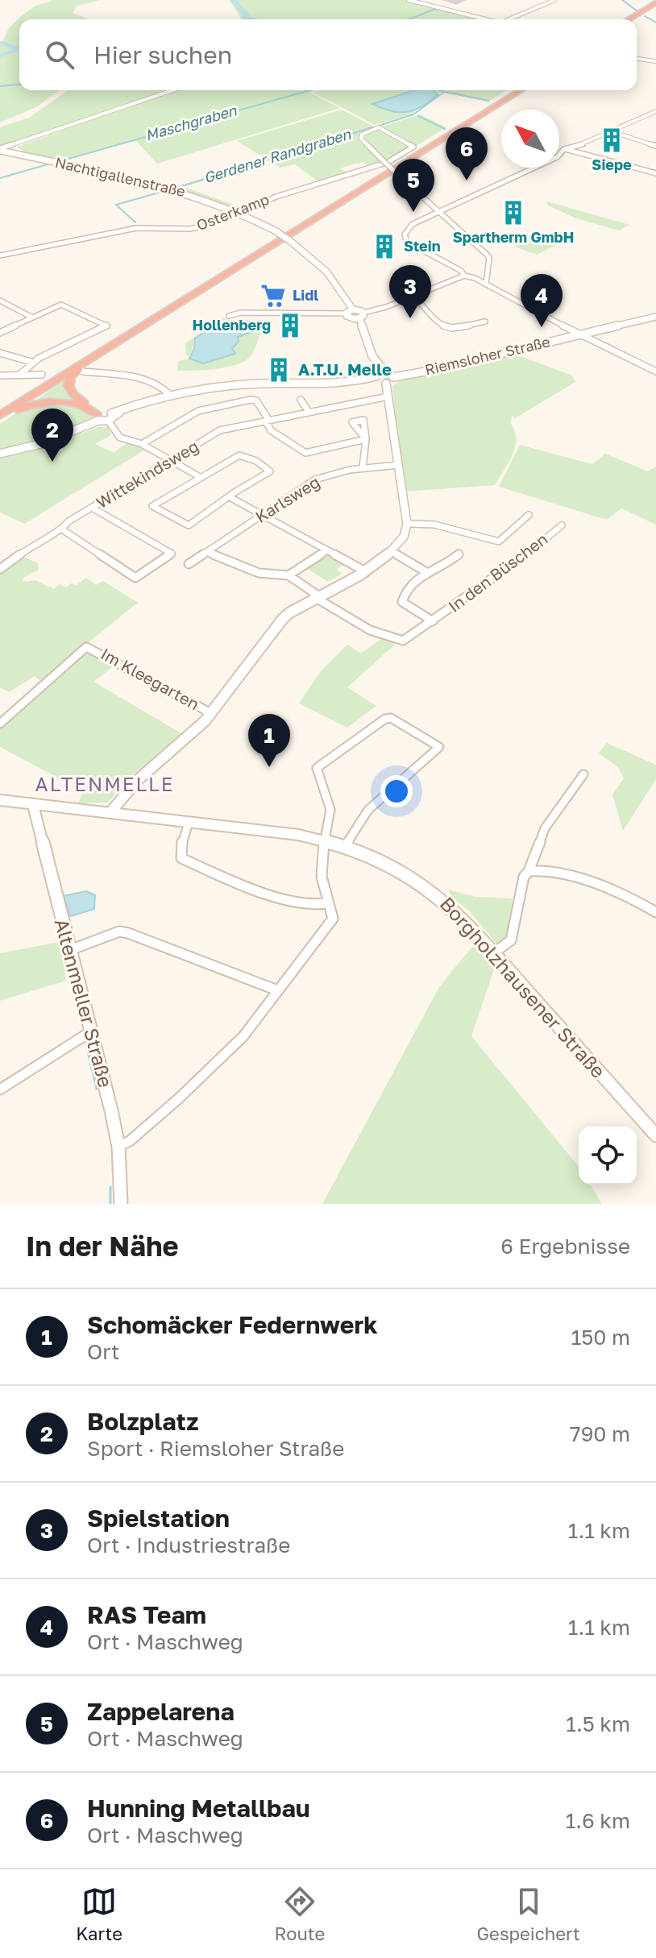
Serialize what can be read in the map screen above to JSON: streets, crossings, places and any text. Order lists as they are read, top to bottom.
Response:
{
  "streets": {
    "main road": [
      "Nachtigallenstraße",
      "Riemsloher Straße",
      "Borgholzhausener Straße",
      "Altenmeller Straße"
    ],
    "street": [
      "Osterkamp",
      "Wittekindsweg",
      "Karlsweg",
      "In den Büschen",
      "Im Kleegarten"
    ]
  },
  "crossings": [
    ["Nachtigallenstraße", "Osterkamp"],
    ["Borgholzhausener Straße", "Altenmeller Straße"]
  ],
  "districts": ["ALTENMELLE"],
  "water": ["Maschgraben", "Gerdener Randgraben"],
  "places": {
    "building": [
      "Siepe",
      "Spartherm GmbH",
      "Stein",
      "Hollenberg",
      "A.T.U. Melle"
    ],
    "supermarket": ["Lidl"]
  },
  "north": "top left",
  "page": {
    "search": "Hier suchen",
    "pins": [
      "6",
      "5",
      "3",
      "4",
      "2",
      "1"
    ],
    "heading": ["In der Nähe", "6 Ergebnisse"],
    "list": [
      {
        "mark": "1",
        "name": "Schomäcker Federnwerk",
        "note": "Ort",
        "value": "150 m"
      },
      {
        "mark": "2",
        "name": "Bolzplatz",
        "note": "Sport · Riemsloher Straße",
        "value": "790 m"
      },
      {
        "mark": "3",
        "name": "Spielstation",
        "note": "Ort · Industriestraße",
        "value": "1.1 km"
      },
      {
        "mark": "4",
        "name": "RAS Team",
        "note": "Ort · Maschweg",
        "value": "1.1 km"
      },
      {
        "mark": "5",
        "name": "Zappelarena",
        "note": "Ort · Maschweg",
        "value": "1.5 km"
      },
      {
        "mark": "6",
        "name": "Hunning Metallbau",
        "note": "Ort · Maschweg",
        "value": "1.6 km"
      }
    ],
    "nav": ["Karte", "Route", "Gespeichert"]
  }
}
